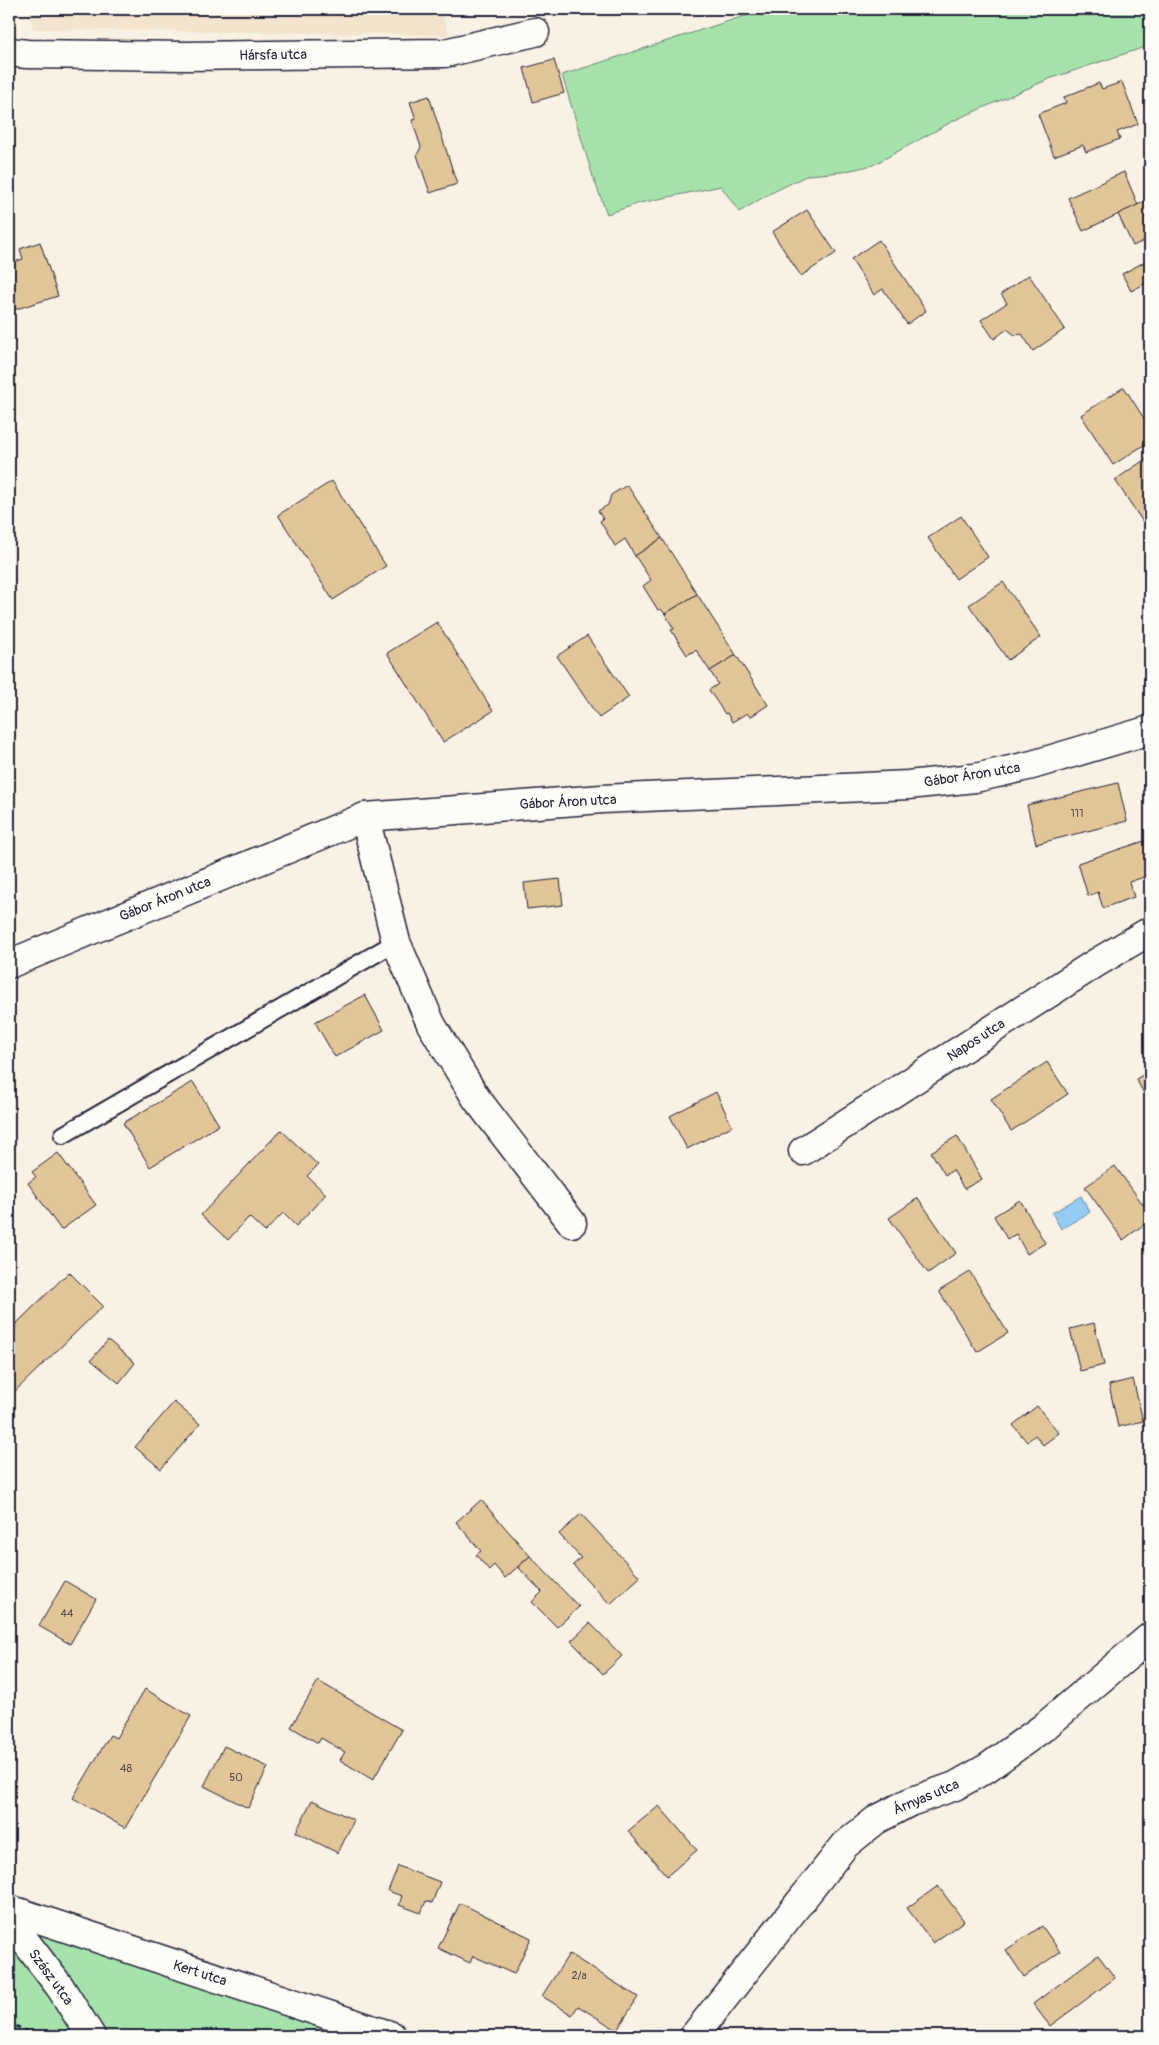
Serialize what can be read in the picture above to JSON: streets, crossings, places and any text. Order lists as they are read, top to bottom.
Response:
{
  "streets": {
    "street": [
      "Hársfa utca",
      "Gábor Áron utca",
      "Napos utca",
      "Árnyas utca",
      "Kert utca",
      "Szász utca"
    ]
  },
  "house_numbers": [
    "111",
    "44",
    "48",
    "50",
    "2/a"
  ]
}
